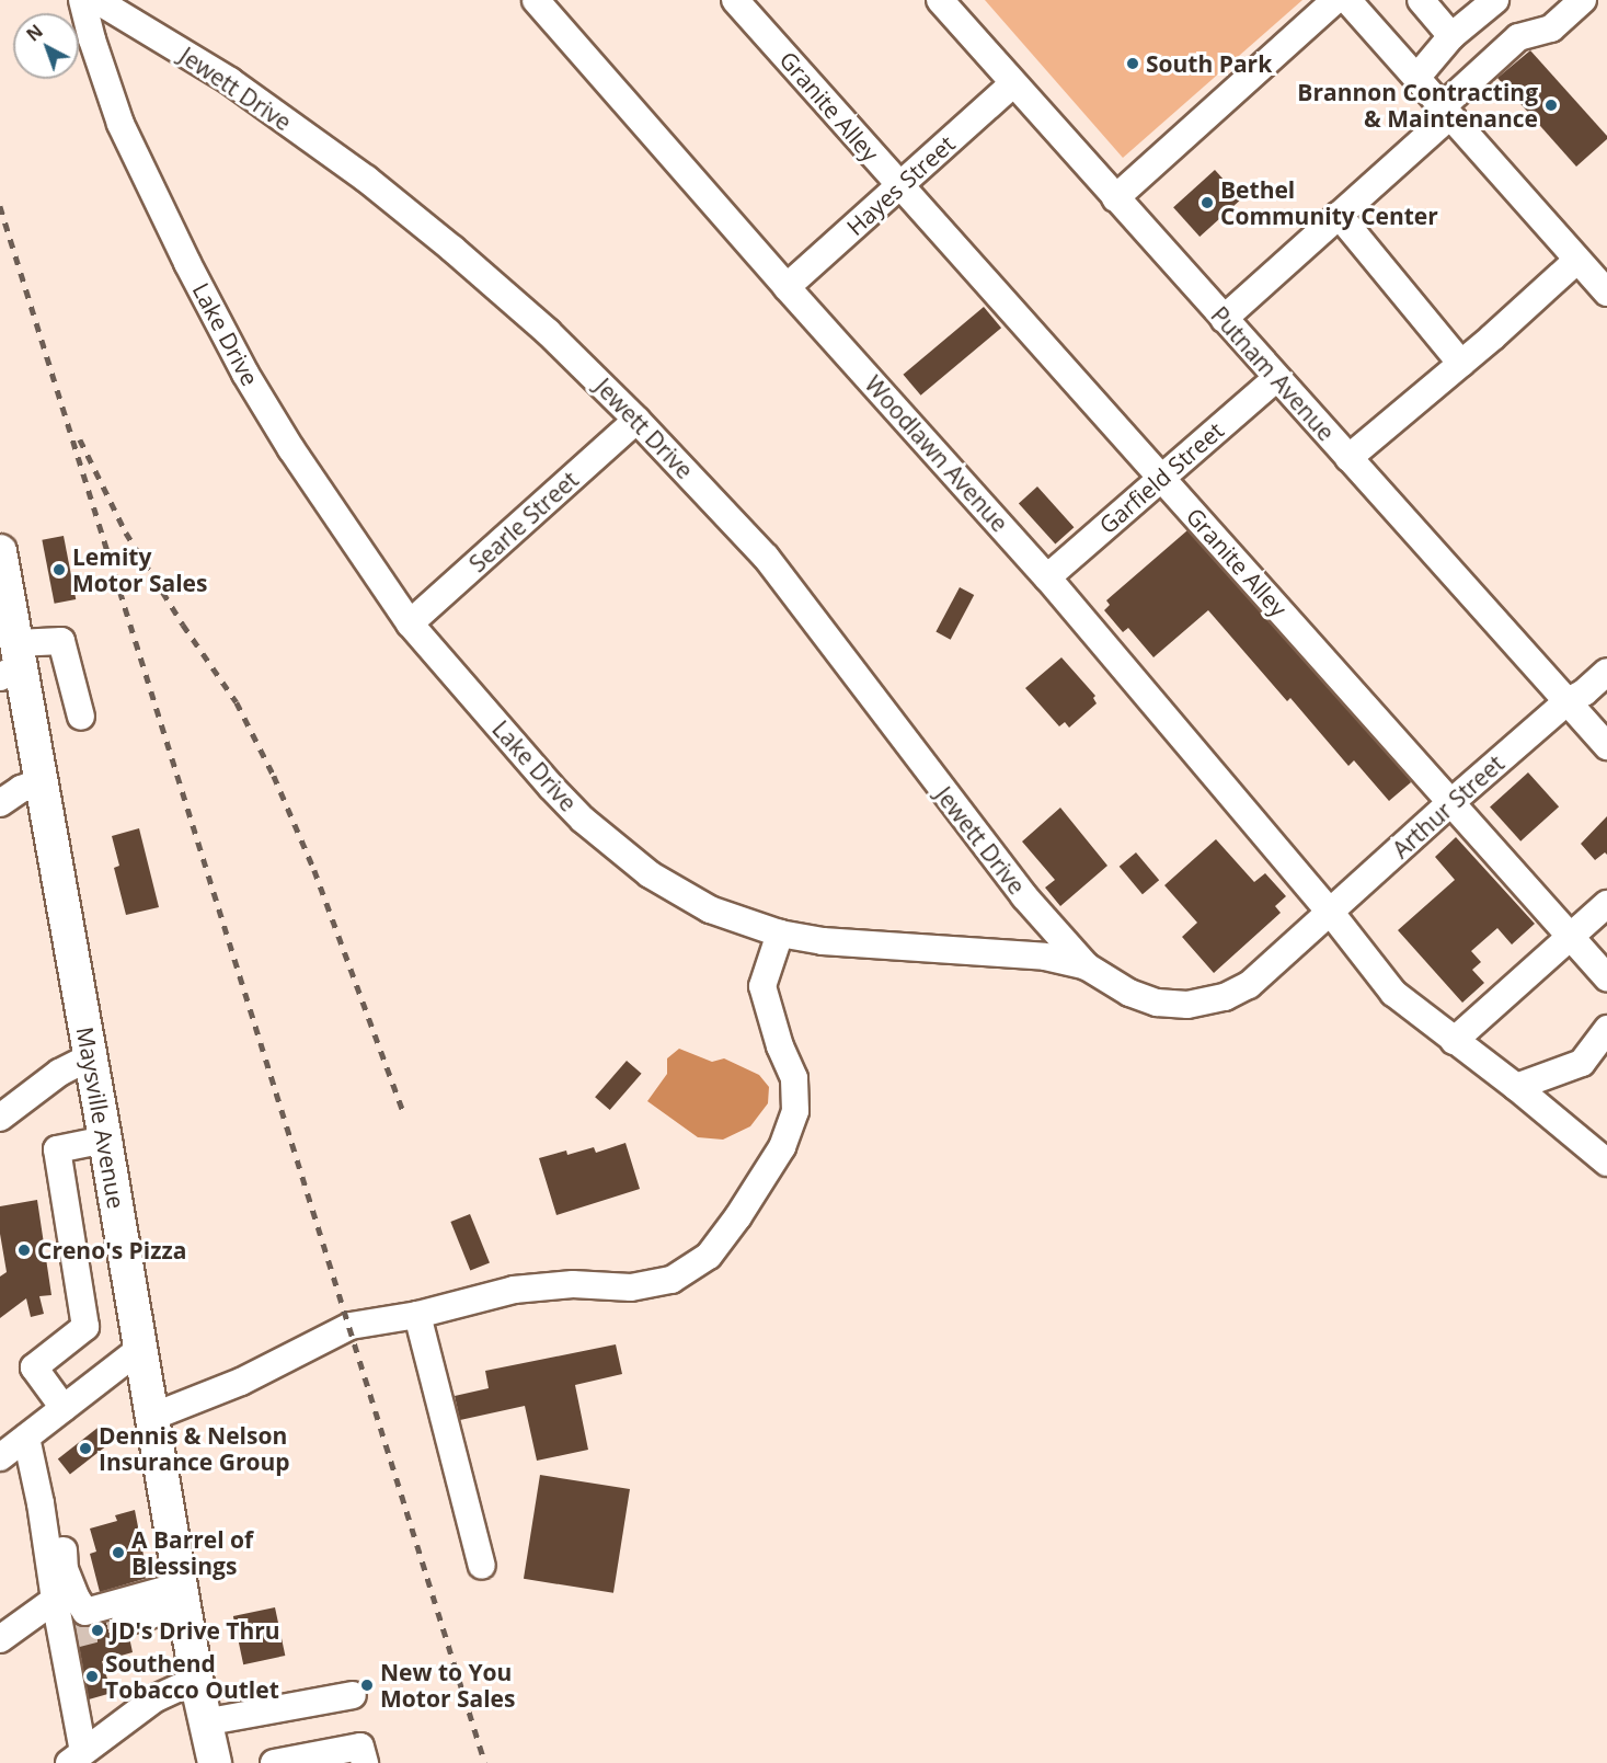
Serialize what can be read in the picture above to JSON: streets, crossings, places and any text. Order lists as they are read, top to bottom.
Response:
{
  "streets": {
    "main road": ["Maysville Avenue"],
    "street": [
      "Jewett Drive",
      "Granite Alley",
      "Hayes Street",
      "Lake Drive",
      "Putnam Avenue",
      "Woodlawn Avenue",
      "Garfield Street",
      "Searle Street",
      "Arthur Street"
    ]
  },
  "crossings": [
    ["Jewett Drive", "Lake Drive"],
    ["Jewett Drive", "Searle Street"],
    ["Granite Alley", "Hayes Street"],
    ["Granite Alley", "Garfield Street"],
    ["Granite Alley", "Arthur Street"],
    ["Hayes Street", "Putnam Avenue"],
    ["Hayes Street", "Woodlawn Avenue"],
    ["Lake Drive", "Woodlawn Avenue"],
    ["Lake Drive", "Searle Street"],
    ["Lake Drive", "Arthur Street"],
    ["Putnam Avenue", "Garfield Street"],
    ["Putnam Avenue", "Arthur Street"],
    ["Woodlawn Avenue", "Garfield Street"],
    ["Woodlawn Avenue", "Arthur Street"]
  ],
  "places": [
    "South Park",
    "Brannon Contracting & Maintenance",
    "Bethel Community Center",
    "Lemity Motor Sales",
    "Creno's Pizza",
    "Dennis & Nelson Insurance Group",
    "A Barrel of Blessings",
    "JD's Drive Thru",
    "Southend Tobacco Outlet",
    "New to You Motor Sales"
  ],
  "north": "top left"
}
